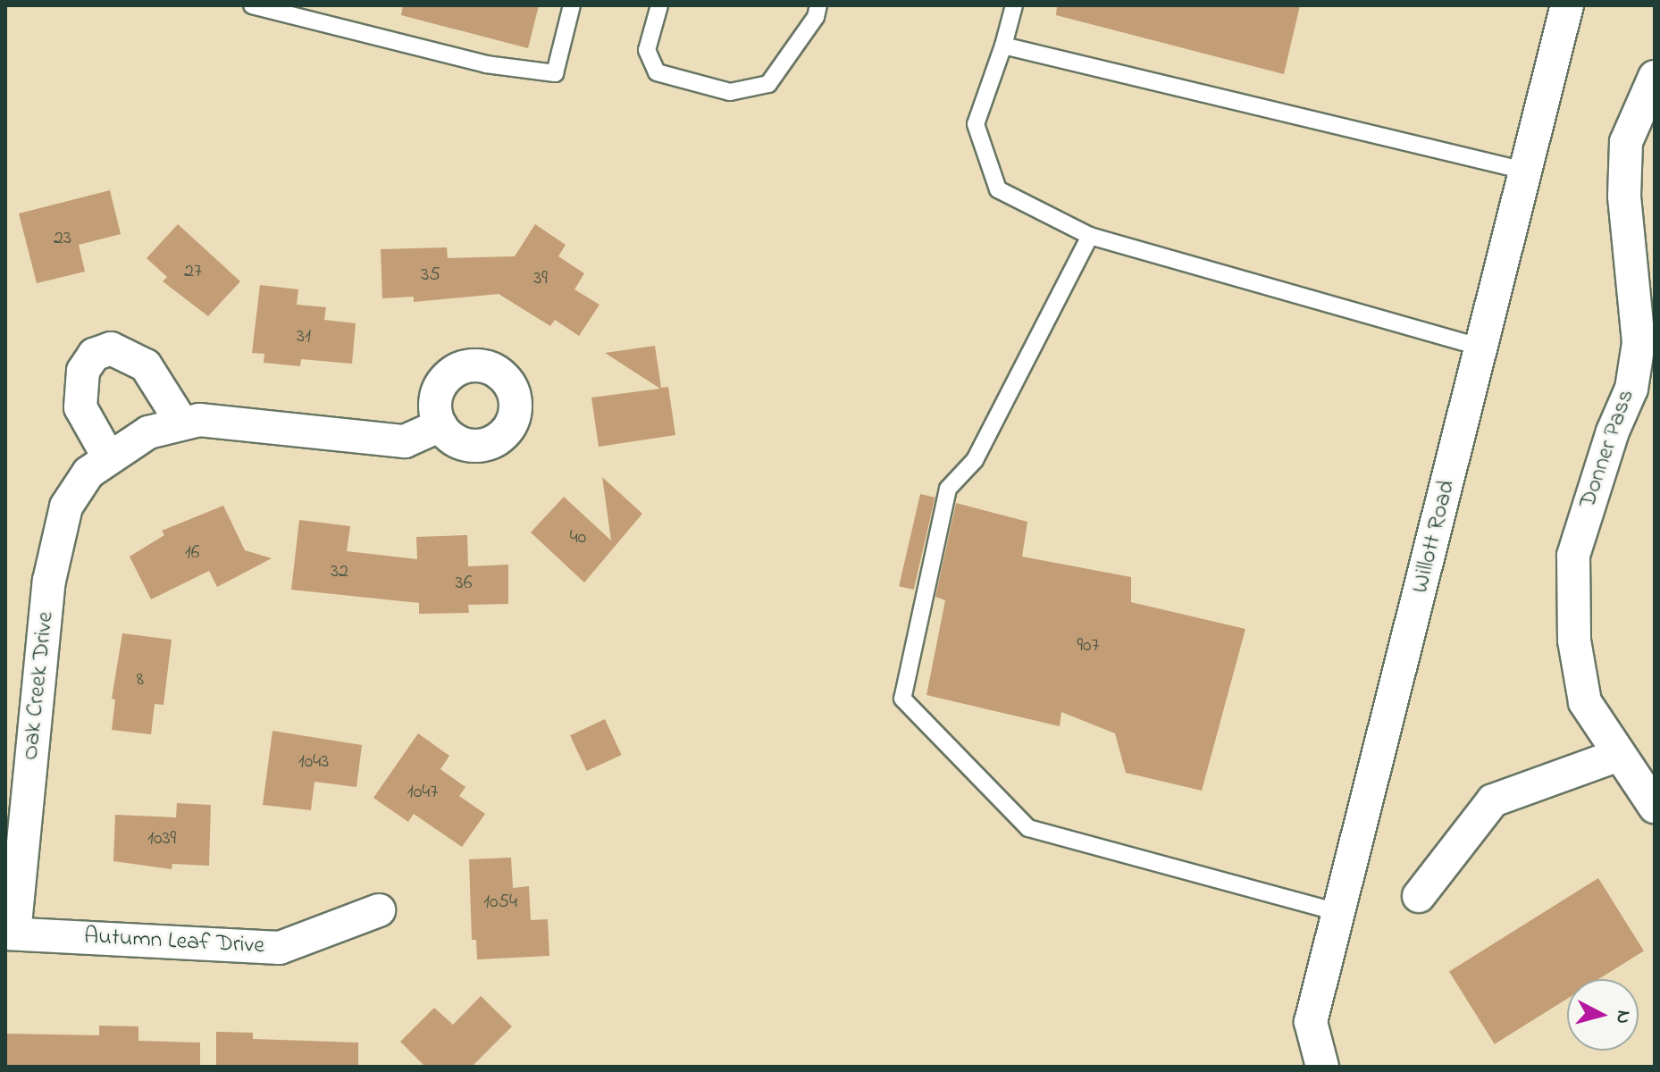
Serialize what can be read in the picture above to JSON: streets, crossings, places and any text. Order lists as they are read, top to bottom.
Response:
{
  "streets": {
    "street": [
      "Donner Pass",
      "Willott Road",
      "Oak Creek Drive",
      "Autumn Leaf Drive"
    ]
  },
  "crossings": [
    ["Oak Creek Drive", "Autumn Leaf Drive"]
  ],
  "house_numbers": [
    "23",
    "27",
    "35",
    "39",
    "31",
    "40",
    "16",
    "32",
    "36",
    "907",
    "8",
    "1043",
    "1047",
    "1039",
    "1054"
  ],
  "north": "right"
}
